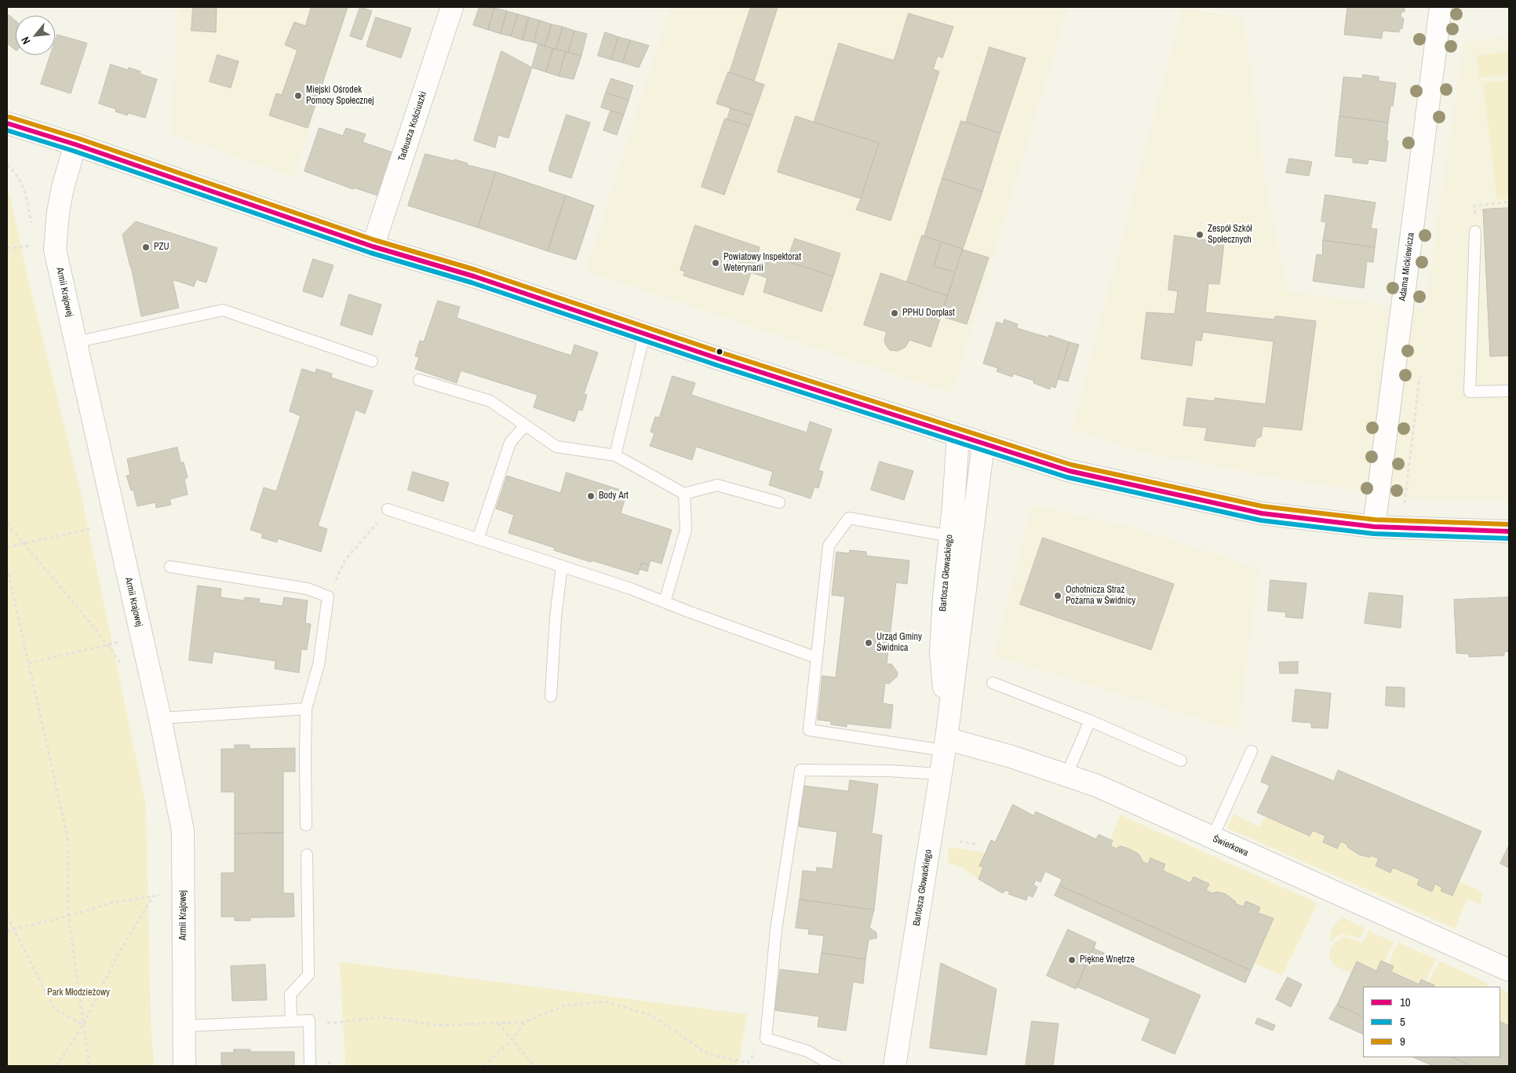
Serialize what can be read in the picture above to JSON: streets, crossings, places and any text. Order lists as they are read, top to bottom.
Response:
{
  "streets": {
    "street": [
      "Tadeusza Kościuszki",
      "Adama Mickiewicza",
      "Armii Krajowej",
      "Bartosza Głowackiego",
      "Świerkowa"
    ]
  },
  "crossings": [
    ["Bartosza Głowackiego", "Świerkowa"]
  ],
  "parks": ["Park Młodzieżowy"],
  "places": [
    "Miejski Ośrodek Pomocy Społecznej",
    "Zespół Szkół Społecznych",
    "PZU",
    "Powiatowy Inspektorat Weterynarii",
    "PPHU Dorplast",
    "Body Art",
    "Ochotnicza Straż Pożarna w Świdnicy",
    "Urząd Gminy Świdnica",
    "Piękne Wnętrze"
  ],
  "lines": ["transit line 9", "transit line 10", "transit line 5"],
  "legend": ["10", "5", "9"],
  "north": "bottom left"
}
